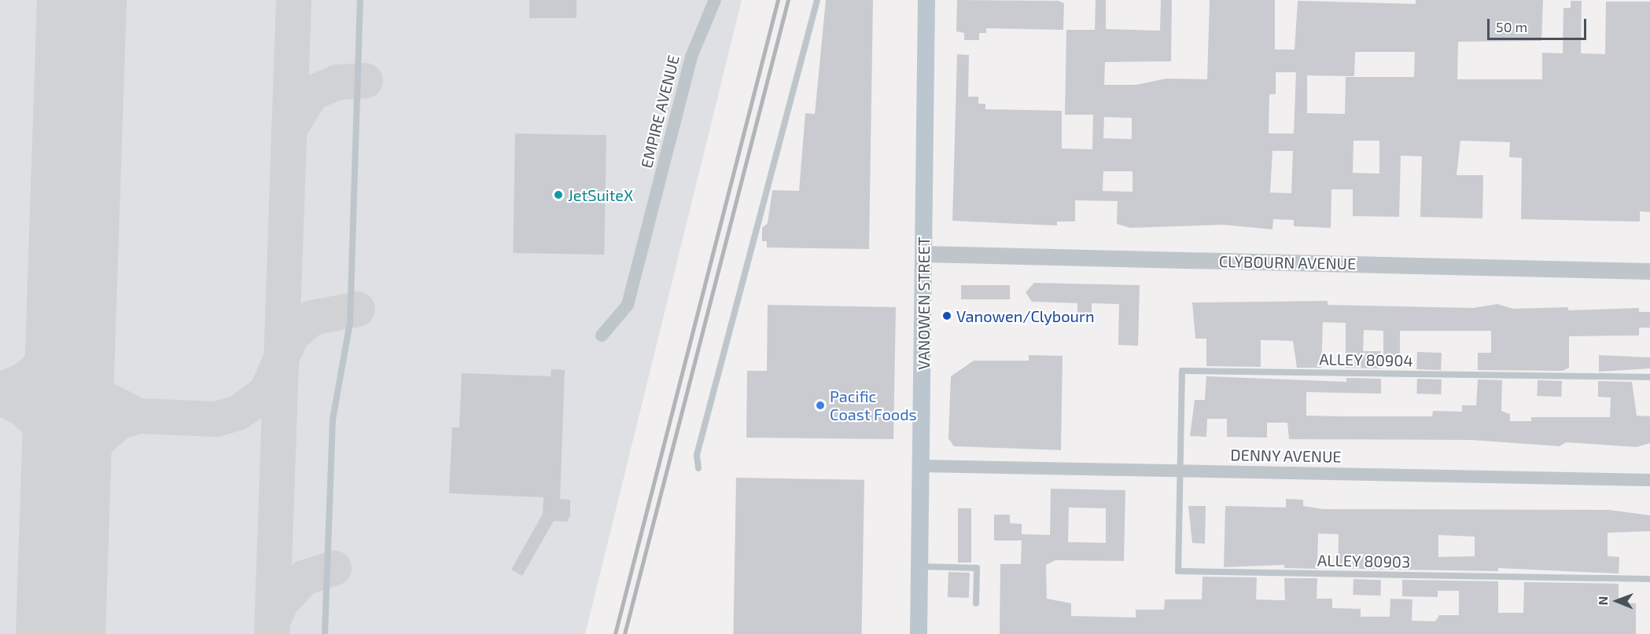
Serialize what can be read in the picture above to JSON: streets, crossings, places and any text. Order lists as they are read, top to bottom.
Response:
{
  "streets": {
    "main road": ["VANOWEN STREET"],
    "street": ["EMPIRE AVENUE", "CLYBOURN AVENUE", "DENNY AVENUE"],
    "lane": ["ALLEY 80904", "ALLEY 80903"]
  },
  "crossings": [
    ["CLYBOURN AVENUE", "VANOWEN STREET"],
    ["VANOWEN STREET", "DENNY AVENUE"],
    ["ALLEY 80904", "DENNY AVENUE"],
    ["ALLEY 80904", "ALLEY 80903"],
    ["DENNY AVENUE", "ALLEY 80903"]
  ],
  "places": ["JetSuiteX", "Vanowen/Clybourn", "Pacific Coast Foods"],
  "scale_bar": "50 m",
  "north": "left"
}
